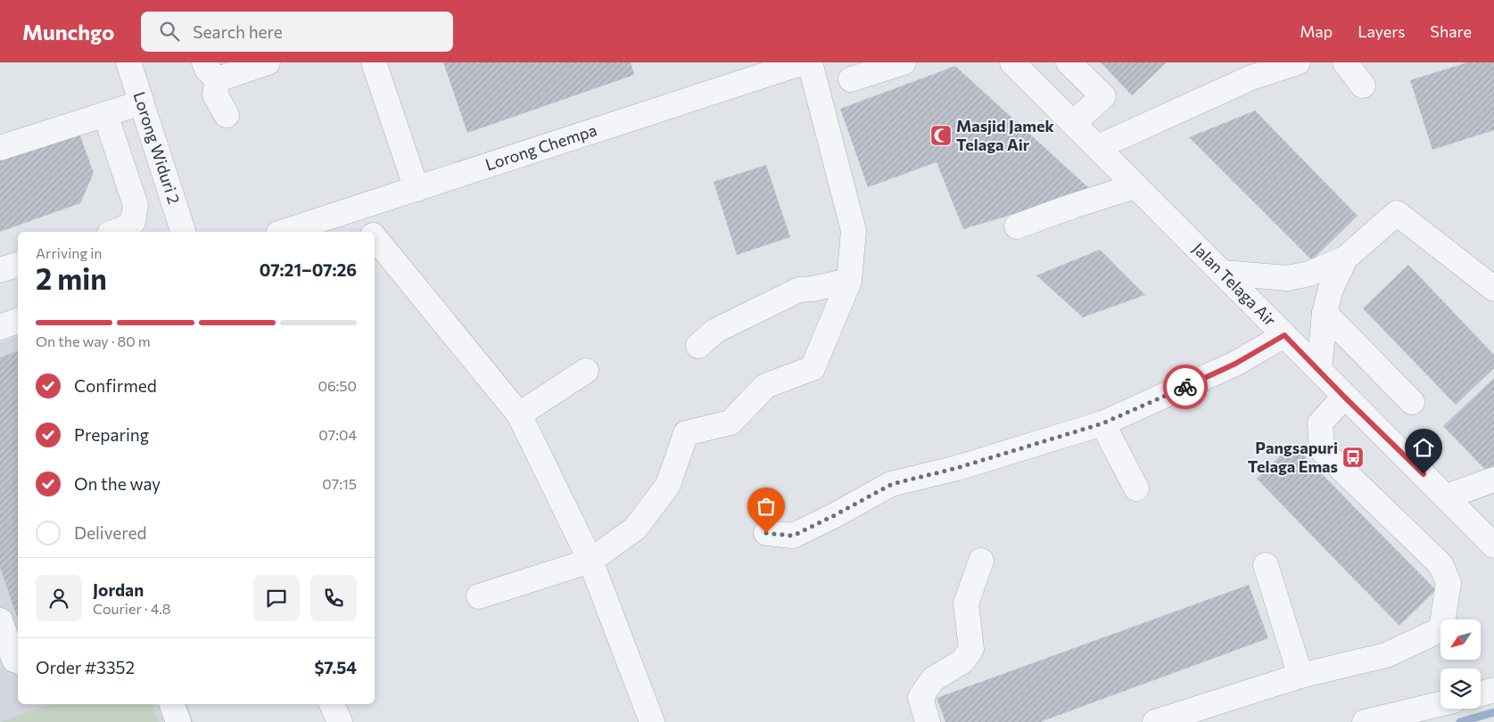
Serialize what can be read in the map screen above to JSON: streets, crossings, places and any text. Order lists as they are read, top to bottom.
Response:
{
  "streets": {
    "street": ["Lorong Widuri 2", "Lorong Chempa", "Jalan Telaga Air"]
  },
  "places": {
    "mosque": ["Masjid Jamek Telaga Air"],
    "bus stop": ["Pangsapuri Telaga Emas"]
  },
  "north": "bottom left",
  "page": {
    "header": "Munchgo",
    "search": "Search here",
    "nav": ["Map", "Layers", "Share"],
    "heading": ["2 min", "Arriving in", "07:21–07:26"],
    "panel": [
      "Jordan",
      "Courier · 4.8",
      "Order #3352",
      "$7.54"
    ],
    "bar": "On the way · 80 m",
    "list": [
      ["Confirmed", "06:50"],
      ["Preparing", "07:04"],
      ["On the way", "07:15"],
      "Delivered"
    ]
  }
}
